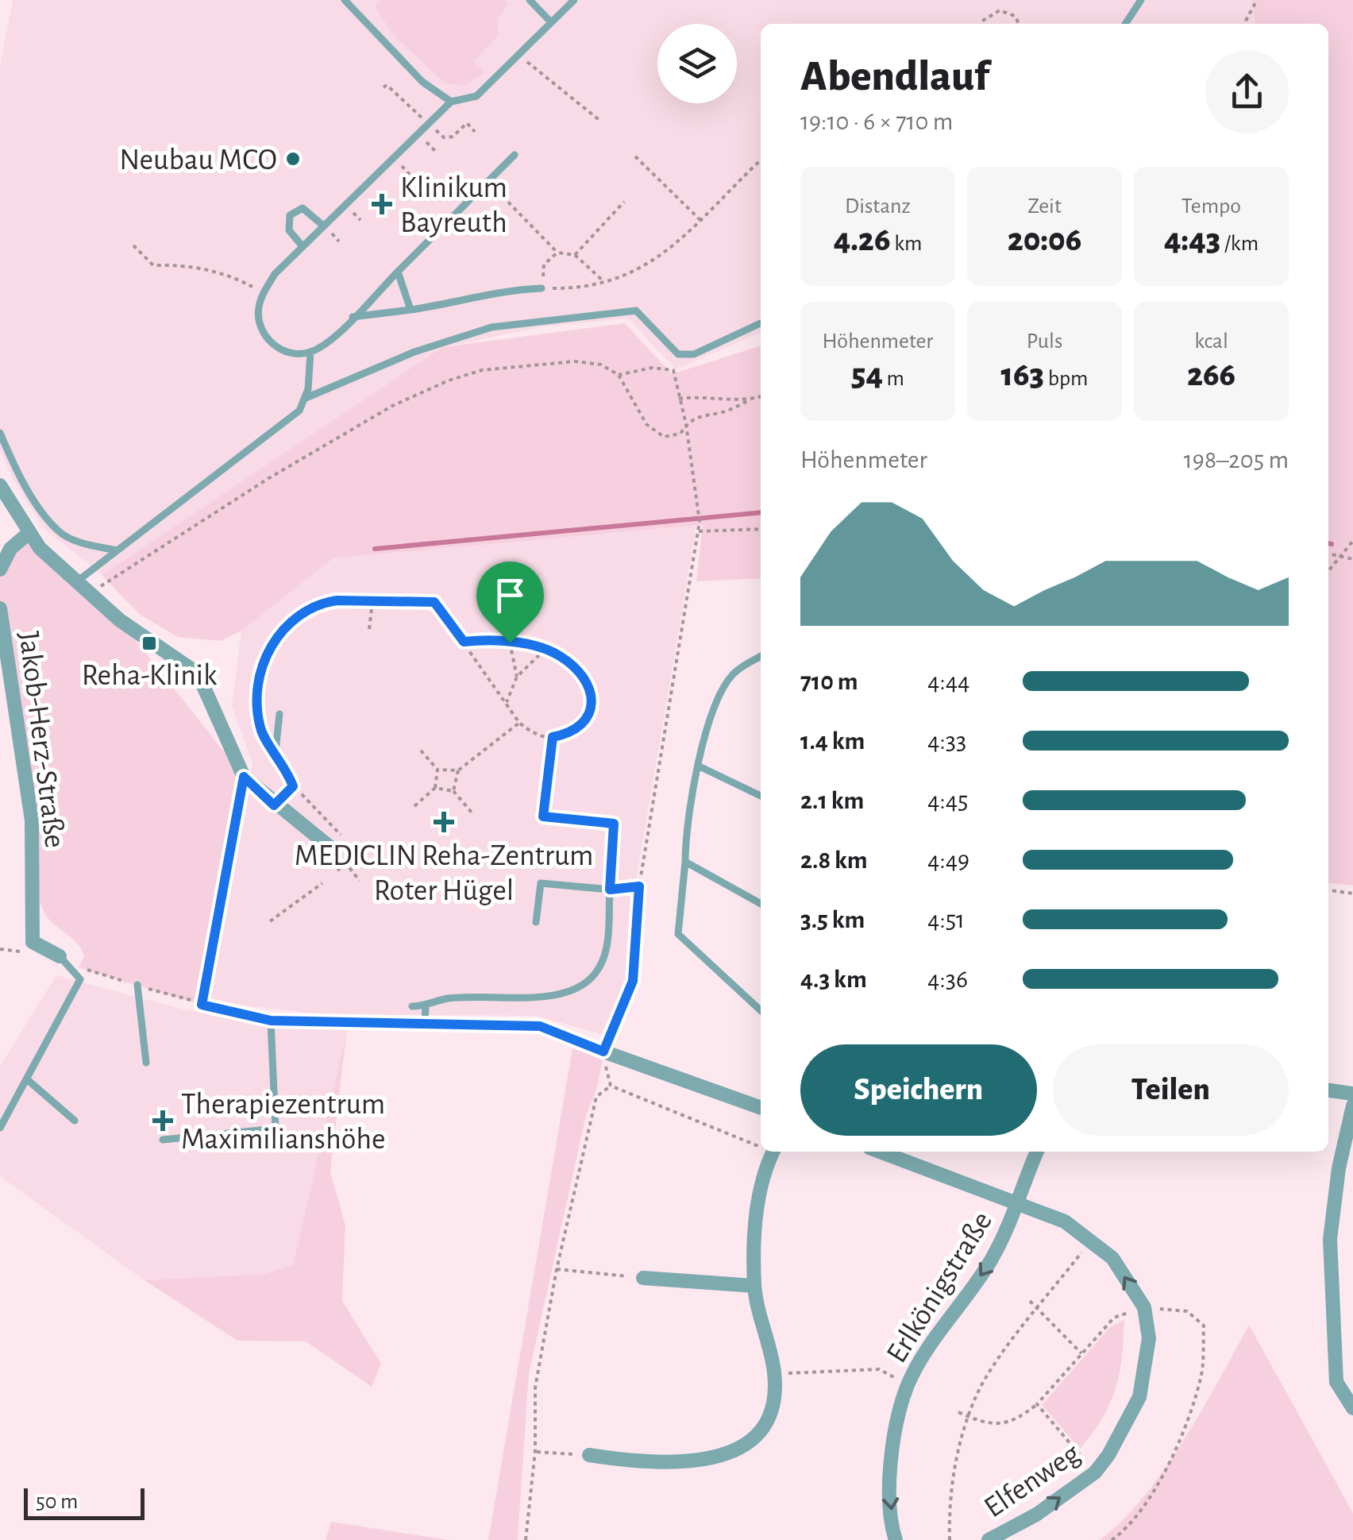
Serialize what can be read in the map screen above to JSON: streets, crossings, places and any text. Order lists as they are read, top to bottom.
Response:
{
  "streets": {
    "street": ["Jakob-Herz-Straße", "Erlkönigstraße", "Elfenweg"]
  },
  "crossings": [
    ["Erlkönigstraße", "Elfenweg"]
  ],
  "one_way": ["Erlkönigstraße"],
  "places": {
    "other": ["Neubau MCO"],
    "health": ["Klinikum Bayreuth", "MEDICLIN Reha-Zentrum Roter Hügel", "Therapiezentrum Maximilianshöhe"],
    "transit": ["Reha-Klinik"]
  },
  "scale_bar": "50 m",
  "page": {
    "heading": ["Abendlauf", "19:10 · 6 × 710 m"],
    "stats": [
      ["Distanz", "4.26 km"],
      ["Zeit", "20:06"],
      ["Tempo", "4:43 /km"],
      ["Höhenmeter", "54 m"],
      ["Puls", "163 bpm"],
      ["kcal", "266"]
    ],
    "chart": ["Höhenmeter", "198–205 m"],
    "list": [
      {
        "name": "710 m",
        "note": "4:44"
      },
      {
        "name": "1.4 km",
        "note": "4:33"
      },
      {
        "name": "2.1 km",
        "note": "4:45"
      },
      {
        "name": "2.8 km",
        "note": "4:49"
      },
      {
        "name": "3.5 km",
        "note": "4:51"
      },
      {
        "name": "4.3 km",
        "note": "4:36"
      }
    ],
    "buttons": ["Speichern", "Teilen"],
    "scale": "50 m"
  }
}
